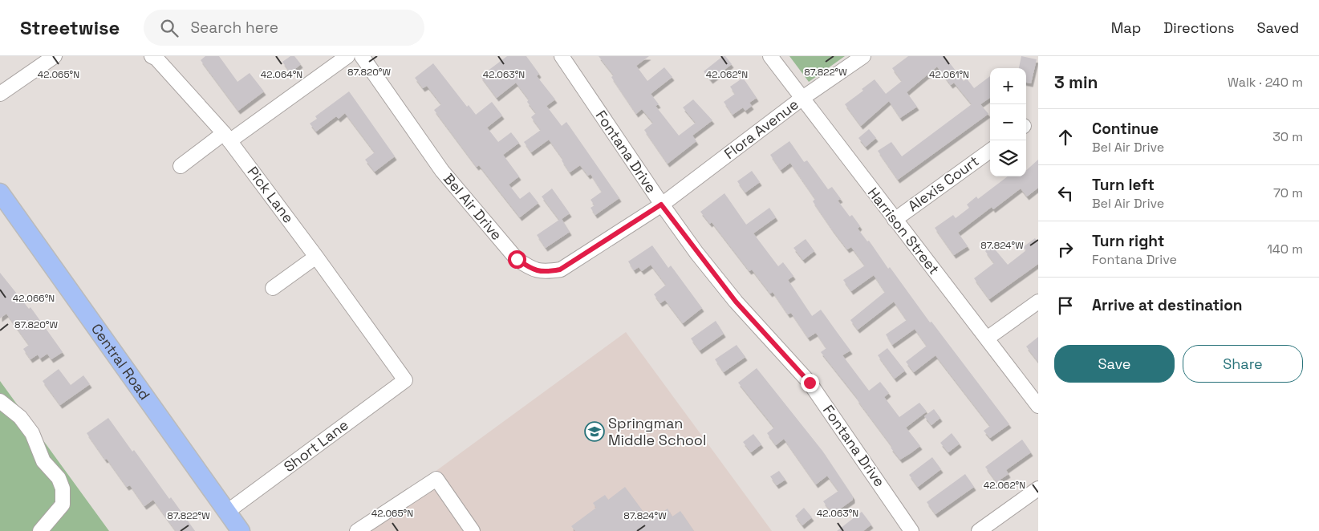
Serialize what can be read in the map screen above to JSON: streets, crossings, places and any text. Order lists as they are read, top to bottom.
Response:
{
  "streets": {
    "main road": ["Central Road"],
    "street": [
      "Flora Avenue",
      "Fontana Drive",
      "Alexis Court",
      "Pick Lane",
      "Bel Air Drive",
      "Harrison Street",
      "Short Lane"
    ]
  },
  "crossings": [
    ["Flora Avenue", "Fontana Drive"],
    ["Flora Avenue", "Bel Air Drive"],
    ["Flora Avenue", "Harrison Street"],
    ["Fontana Drive", "Bel Air Drive"],
    ["Alexis Court", "Harrison Street"],
    ["Pick Lane", "Short Lane"],
    ["Central Road", "Short Lane"]
  ],
  "places": {
    "school or university": ["Springman Middle School"]
  },
  "page": {
    "header": "Streetwise",
    "search": "Search here",
    "nav": ["Map", "Directions", "Saved"],
    "heading": ["3 min", "Walk · 240 m"],
    "map_buttons": ["+", "−"],
    "list": [
      ["Continue", "Bel Air Drive", "30 m"],
      ["Turn left", "Bel Air Drive", "70 m"],
      ["Turn right", "Fontana Drive", "140 m"],
      "Arrive at destination"
    ],
    "buttons": ["Save", "Share"]
  },
  "coordinates": [
    "87.820°W",
    "87.822°W",
    "42.065°N",
    "42.064°N",
    "42.063°N",
    "42.062°N",
    "42.061°N",
    "87.824°W",
    "42.066°N"
  ]
}
